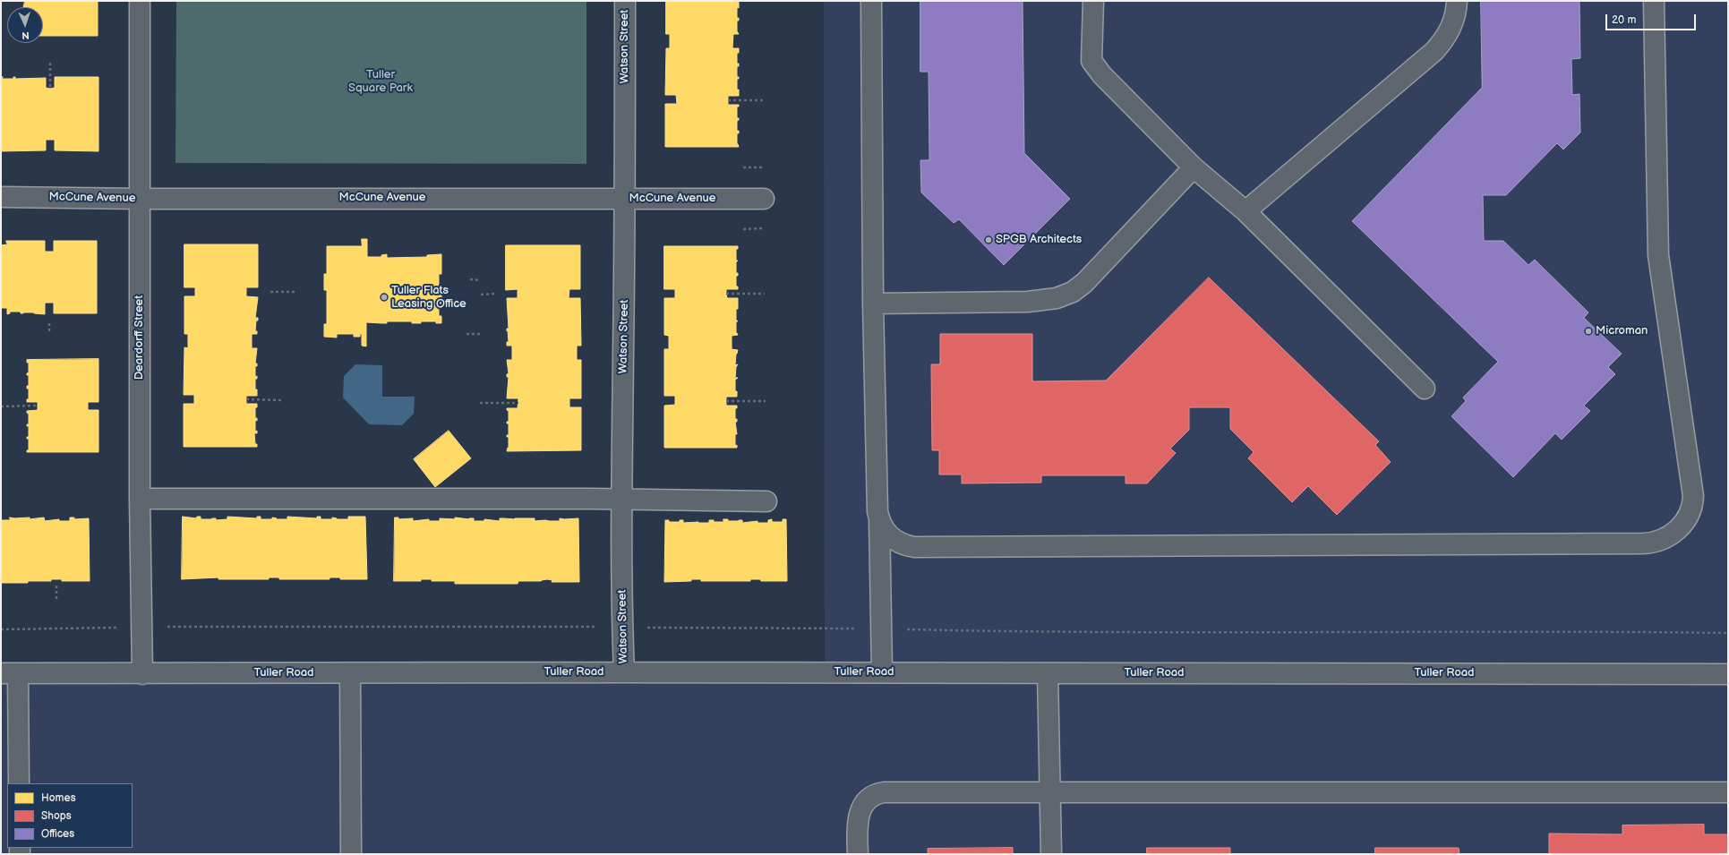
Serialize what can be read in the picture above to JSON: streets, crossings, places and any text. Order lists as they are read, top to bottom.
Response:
{
  "streets": {
    "street": [
      "Watson Street",
      "McCune Avenue",
      "Deardorff Street",
      "Tuller Road"
    ]
  },
  "crossings": [
    ["Watson Street", "McCune Avenue"],
    ["Watson Street", "Tuller Road"],
    ["McCune Avenue", "Deardorff Street"],
    ["Deardorff Street", "Tuller Road"]
  ],
  "parks": ["Tuller Square Park"],
  "places": ["SPGB Architects", "Tuller Flats Leasing Office", "Microman"],
  "legend": ["Homes", "Shops", "Offices"],
  "scale_bar": "20 m",
  "north": "bottom"
}
